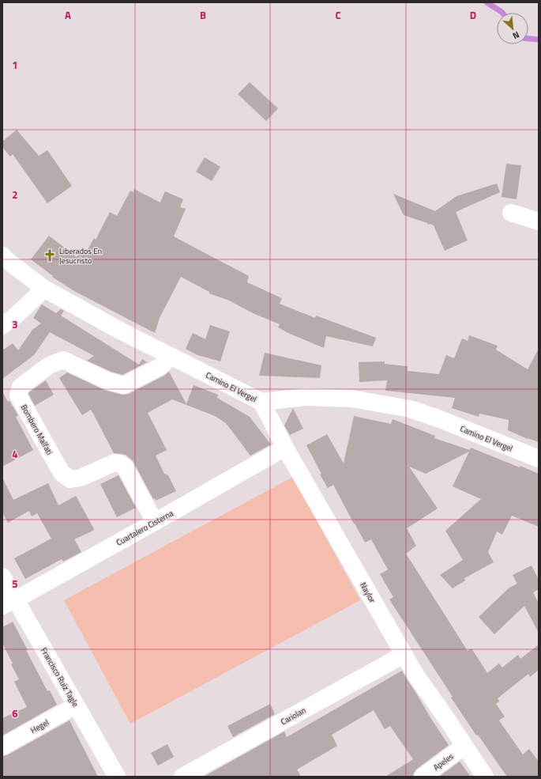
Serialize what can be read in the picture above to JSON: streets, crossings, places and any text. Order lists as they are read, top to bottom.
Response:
{
  "streets": {
    "street": [
      "Camino El Vergel",
      "Bombero Malfati",
      "Cuartalero Cisterna",
      "Naylor",
      "Francisco Ruiz Tagle",
      "Cariolan",
      "Hegel",
      "Apeles"
    ]
  },
  "crossings": [
    ["Camino El Vergel", "Bombero Malfati"],
    ["Camino El Vergel", "Naylor"],
    ["Bombero Malfati", "Cuartalero Cisterna"],
    ["Cuartalero Cisterna", "Naylor"],
    ["Cuartalero Cisterna", "Francisco Ruiz Tagle"],
    ["Naylor", "Cariolan"],
    ["Naylor", "Apeles"],
    ["Francisco Ruiz Tagle", "Hegel"]
  ],
  "places": {
    "church": ["Liberados En Jesucristo"]
  },
  "north": "bottom right",
  "grid": {
    "columns": [
      "A",
      "B",
      "C",
      "D"
    ],
    "rows": [
      "1",
      "2",
      "3",
      "4",
      "5",
      "6"
    ]
  }
}
